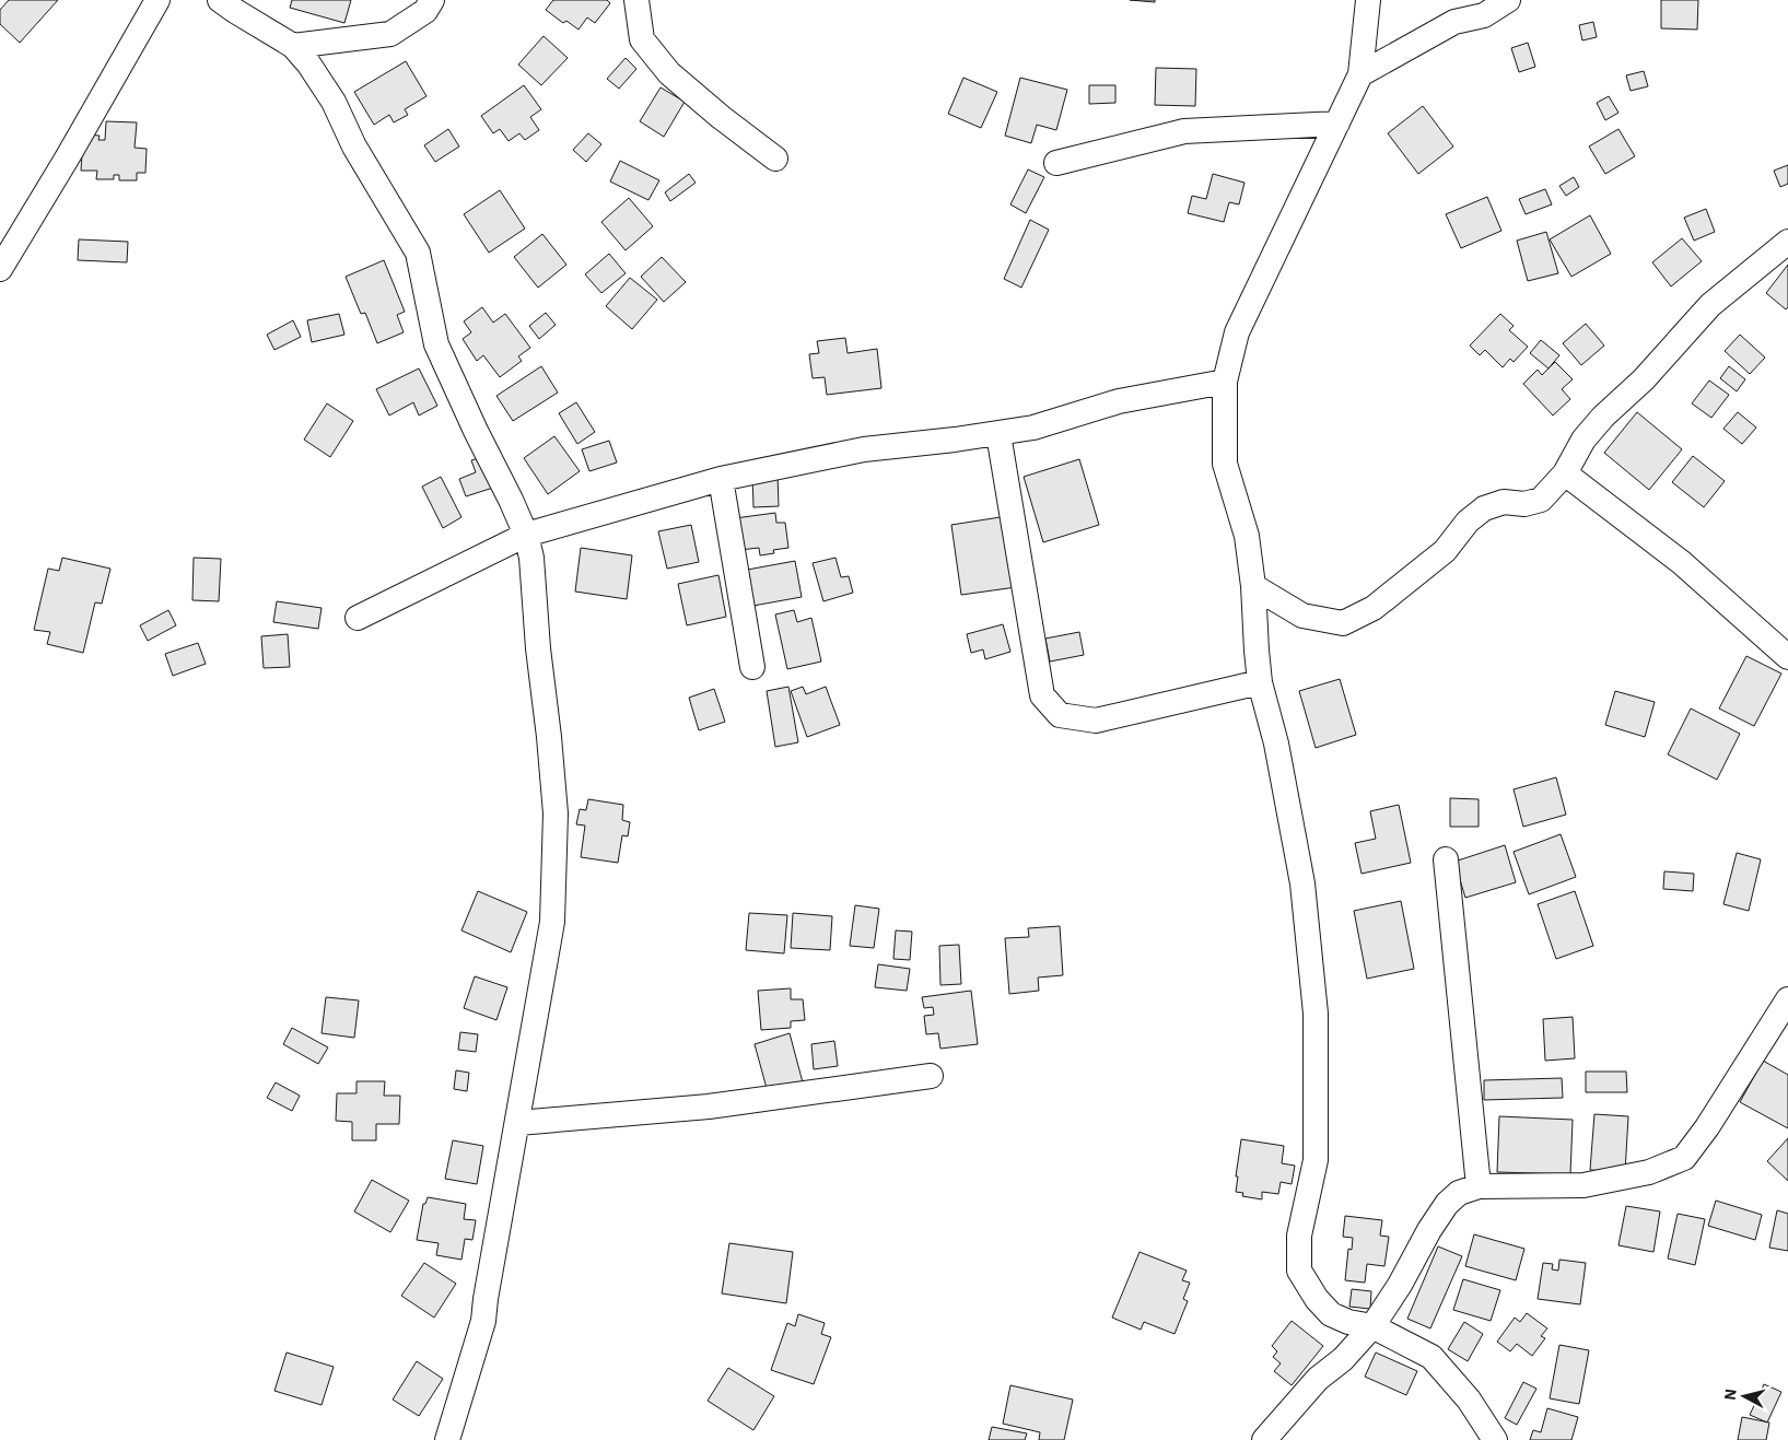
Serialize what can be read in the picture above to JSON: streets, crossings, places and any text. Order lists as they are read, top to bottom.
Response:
{
  "north": "left"
}
